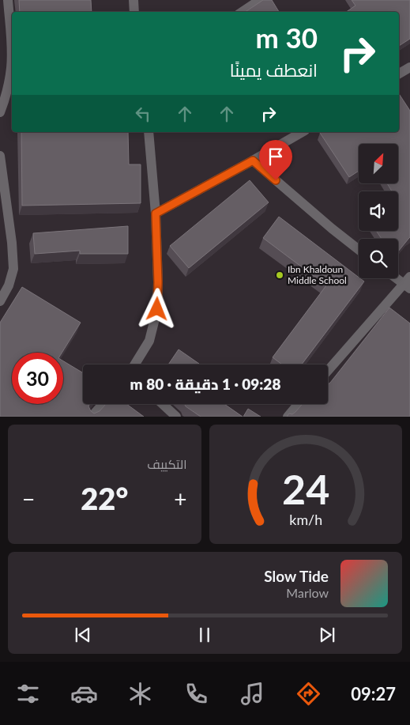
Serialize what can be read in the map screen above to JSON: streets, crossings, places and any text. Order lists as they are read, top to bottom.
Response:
{
  "places": ["Ibn Khaldoun Middle School"],
  "north": "top right",
  "page": {
    "turn": ["30 m", "انعطف يمينًا"],
    "limit": "30",
    "trip": "09:28 · 1 دقيقة · 80 m",
    "tile": "التكييف",
    "heat": ["−", "22°", "+"],
    "song": ["Slow Tide", "Marlow"],
    "tabs": "09:27",
    "gauge": ["24", "km/h"]
  }
}
